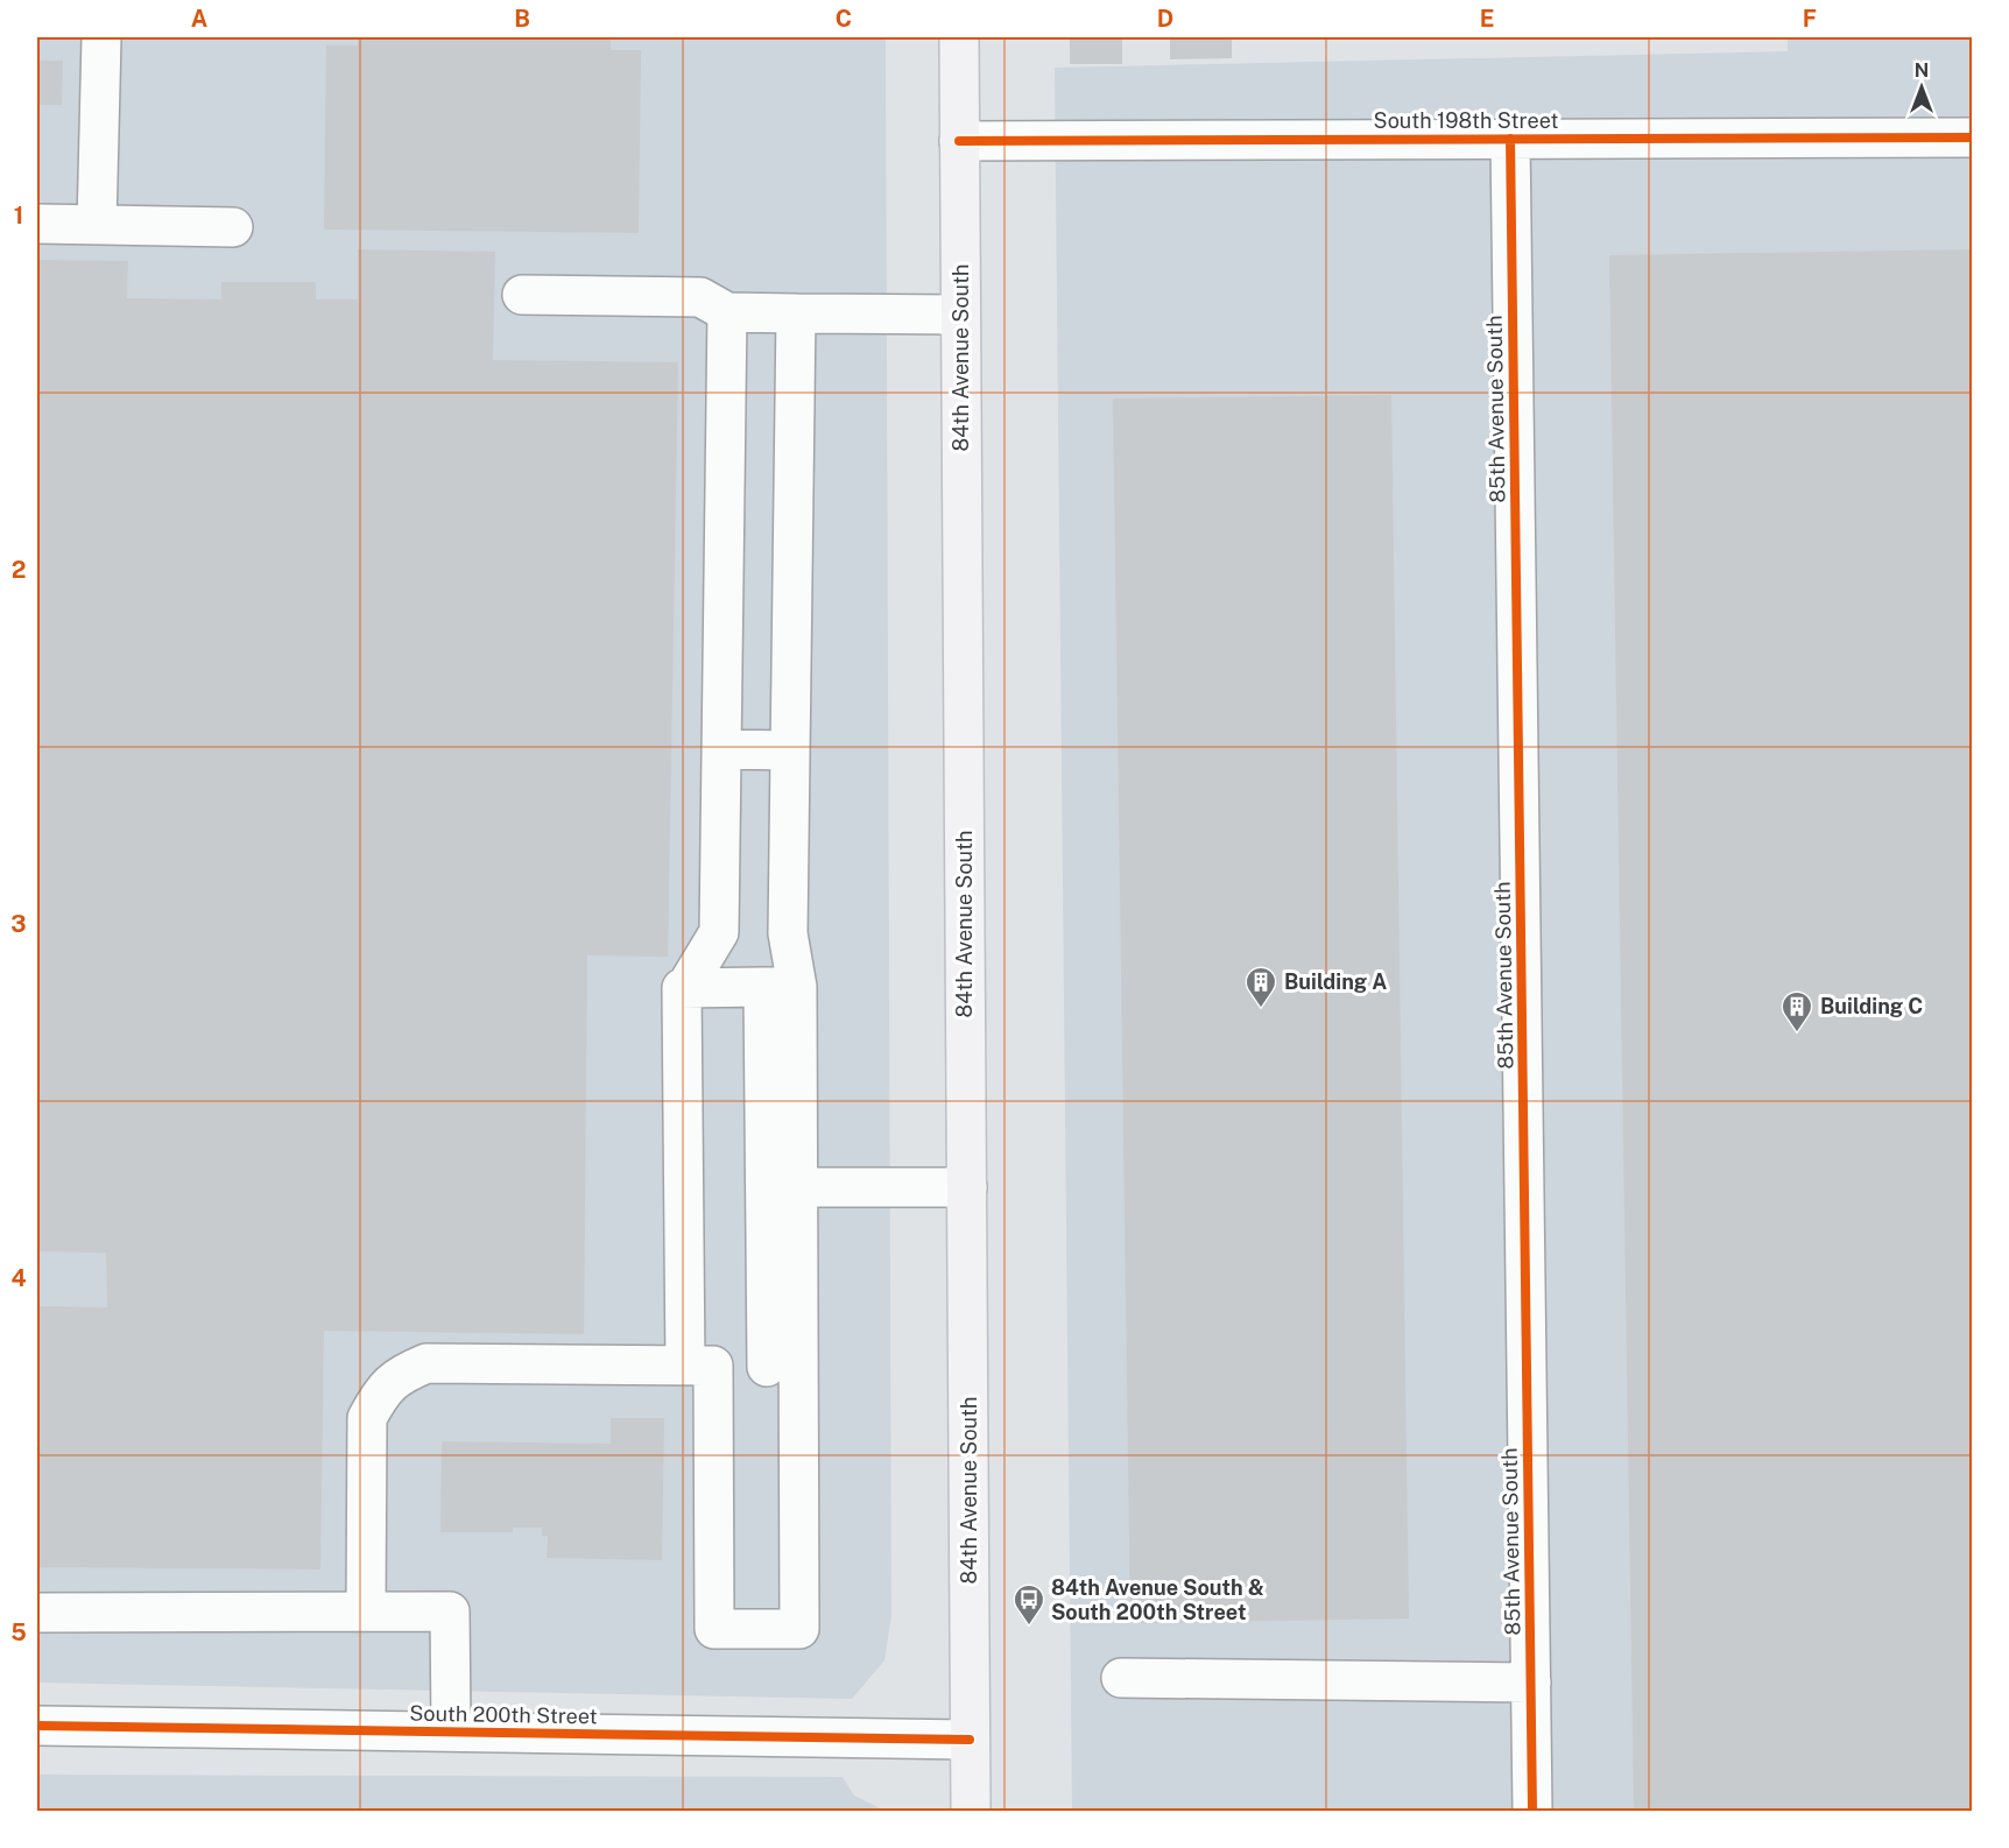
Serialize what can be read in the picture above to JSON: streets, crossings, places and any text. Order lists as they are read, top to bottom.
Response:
{
  "streets": {
    "main road": ["84th Avenue South"],
    "street": ["South 198th Street", "85th Avenue South", "South 200th Street"]
  },
  "crossings": [
    ["South 198th Street", "84th Avenue South"],
    ["South 198th Street", "85th Avenue South"],
    ["84th Avenue South", "South 200th Street"]
  ],
  "places": {
    "building": ["Building A", "Building C"],
    "bus stop": ["84th Avenue South & South 200th Street"]
  },
  "north": "top",
  "grid": {
    "columns": [
      "A",
      "B",
      "C",
      "D",
      "E",
      "F"
    ],
    "rows": [
      "1",
      "2",
      "3",
      "4",
      "5"
    ]
  }
}
